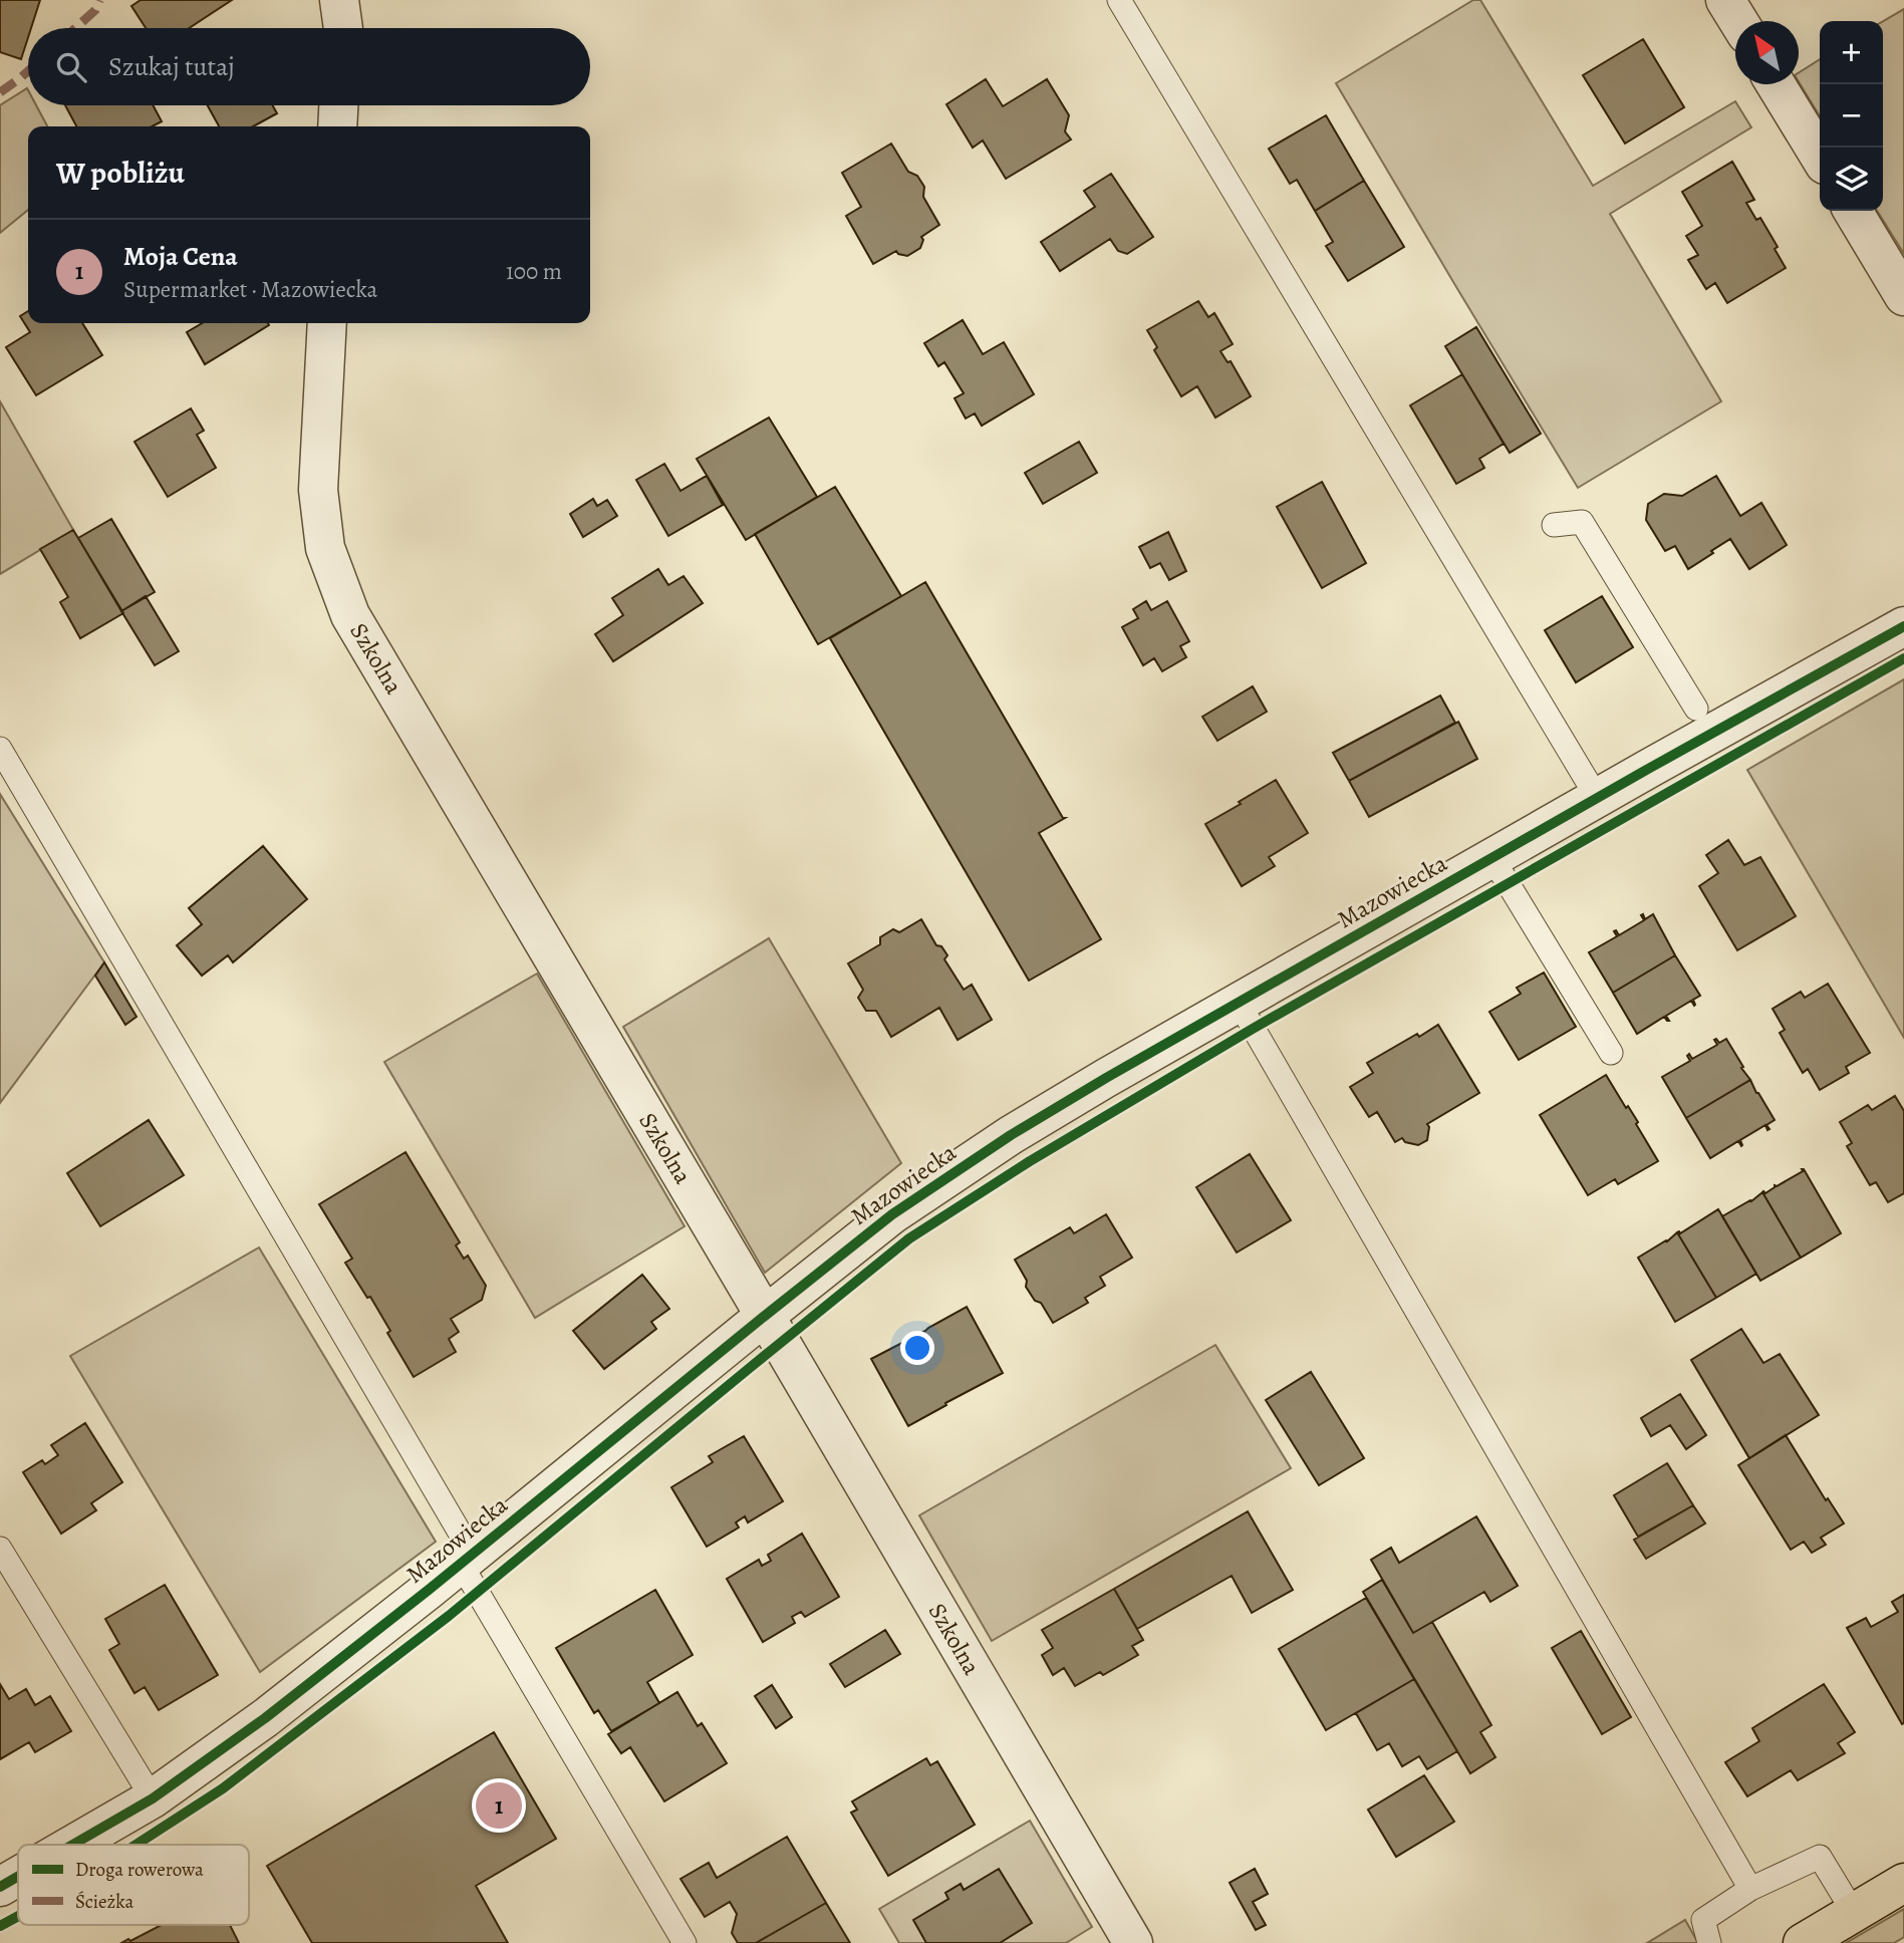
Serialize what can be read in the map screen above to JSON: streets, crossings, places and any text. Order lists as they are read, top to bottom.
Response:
{
  "streets": {
    "street": ["Szkolna", "Mazowiecka"]
  },
  "crossings": [
    ["Szkolna", "Mazowiecka"]
  ],
  "legend": ["Droga rowerowa", "Ścieżka"],
  "north": "top left",
  "page": {
    "map_buttons": ["+", "−"],
    "search": "Szukaj tutaj",
    "heading": "W pobliżu",
    "list": [
      {
        "mark": "1",
        "name": "Moja Cena",
        "note": "Supermarket · Mazowiecka",
        "value": "100 m"
      }
    ],
    "pins": "1"
  }
}
